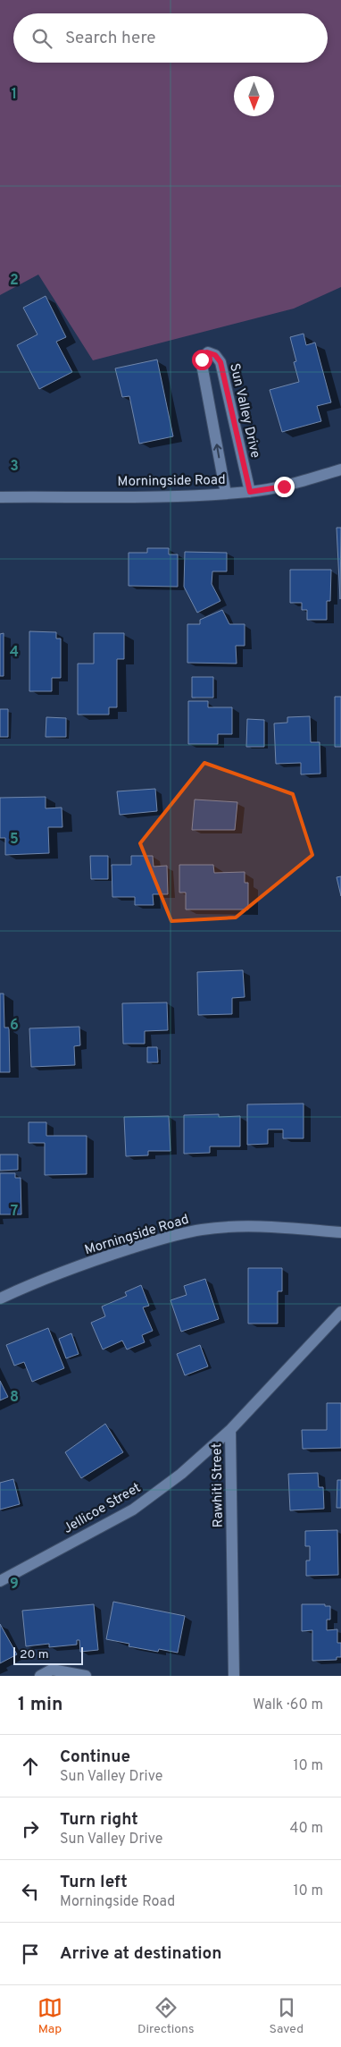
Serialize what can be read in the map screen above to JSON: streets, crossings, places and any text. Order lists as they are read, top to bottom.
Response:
{
  "streets": {
    "street": [
      "Sun Valley Drive",
      "Morningside Road",
      "Rawhiti Street",
      "Jellicoe Street"
    ]
  },
  "crossings": [
    ["Sun Valley Drive", "Morningside Road"],
    ["Rawhiti Street", "Jellicoe Street"]
  ],
  "scale_bar": "20 m",
  "north": "bottom",
  "page": {
    "search": "Search here",
    "scale": "20 m",
    "heading": ["1 min", "Walk · 60 m"],
    "list": [
      ["Continue", "Sun Valley Drive", "10 m"],
      ["Turn right", "Sun Valley Drive", "40 m"],
      ["Turn left", "Morningside Road", "10 m"],
      "Arrive at destination"
    ],
    "nav": ["Map", "Directions", "Saved"]
  },
  "grid": {
    "rows": [
      "1",
      "2",
      "3",
      "4",
      "5",
      "6",
      "7",
      "8",
      "9"
    ]
  }
}
